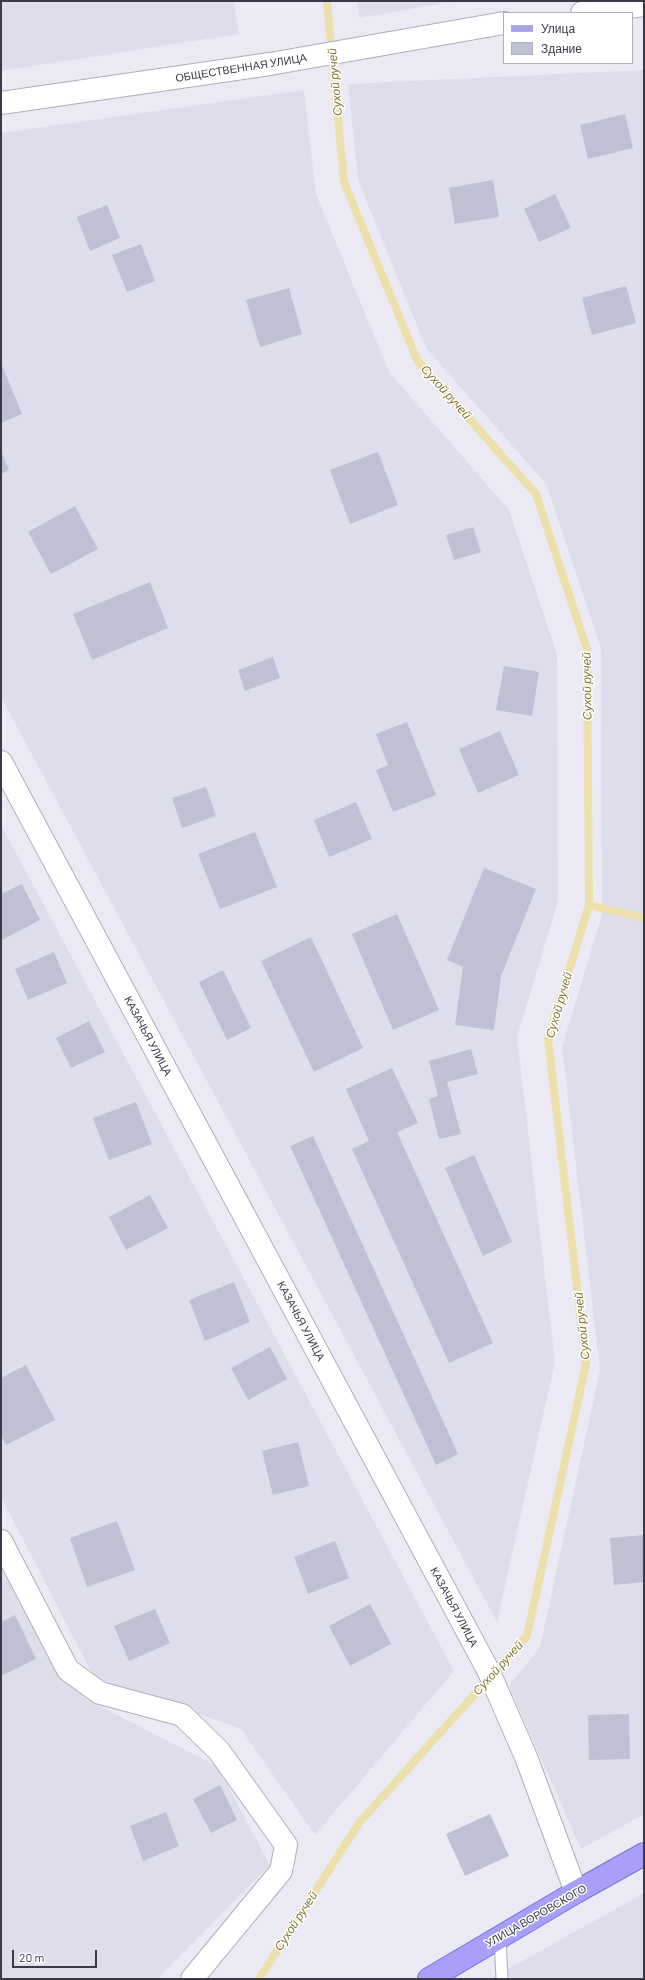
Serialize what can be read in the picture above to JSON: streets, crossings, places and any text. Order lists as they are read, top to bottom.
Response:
{
  "streets": {
    "main road": ["УЛИЦА ВОРОВСКОГО"],
    "street": ["ОБЩЕСТВЕННАЯ УЛИЦА", "КАЗАЧЬЯ УЛИЦА"]
  },
  "crossings": [
    ["КАЗАЧЬЯ УЛИЦА", "УЛИЦА ВОРОВСКОГО"]
  ],
  "water": ["Сухой ручей"],
  "legend": ["Улица", "Здание"],
  "scale_bar": "20 m"
}
